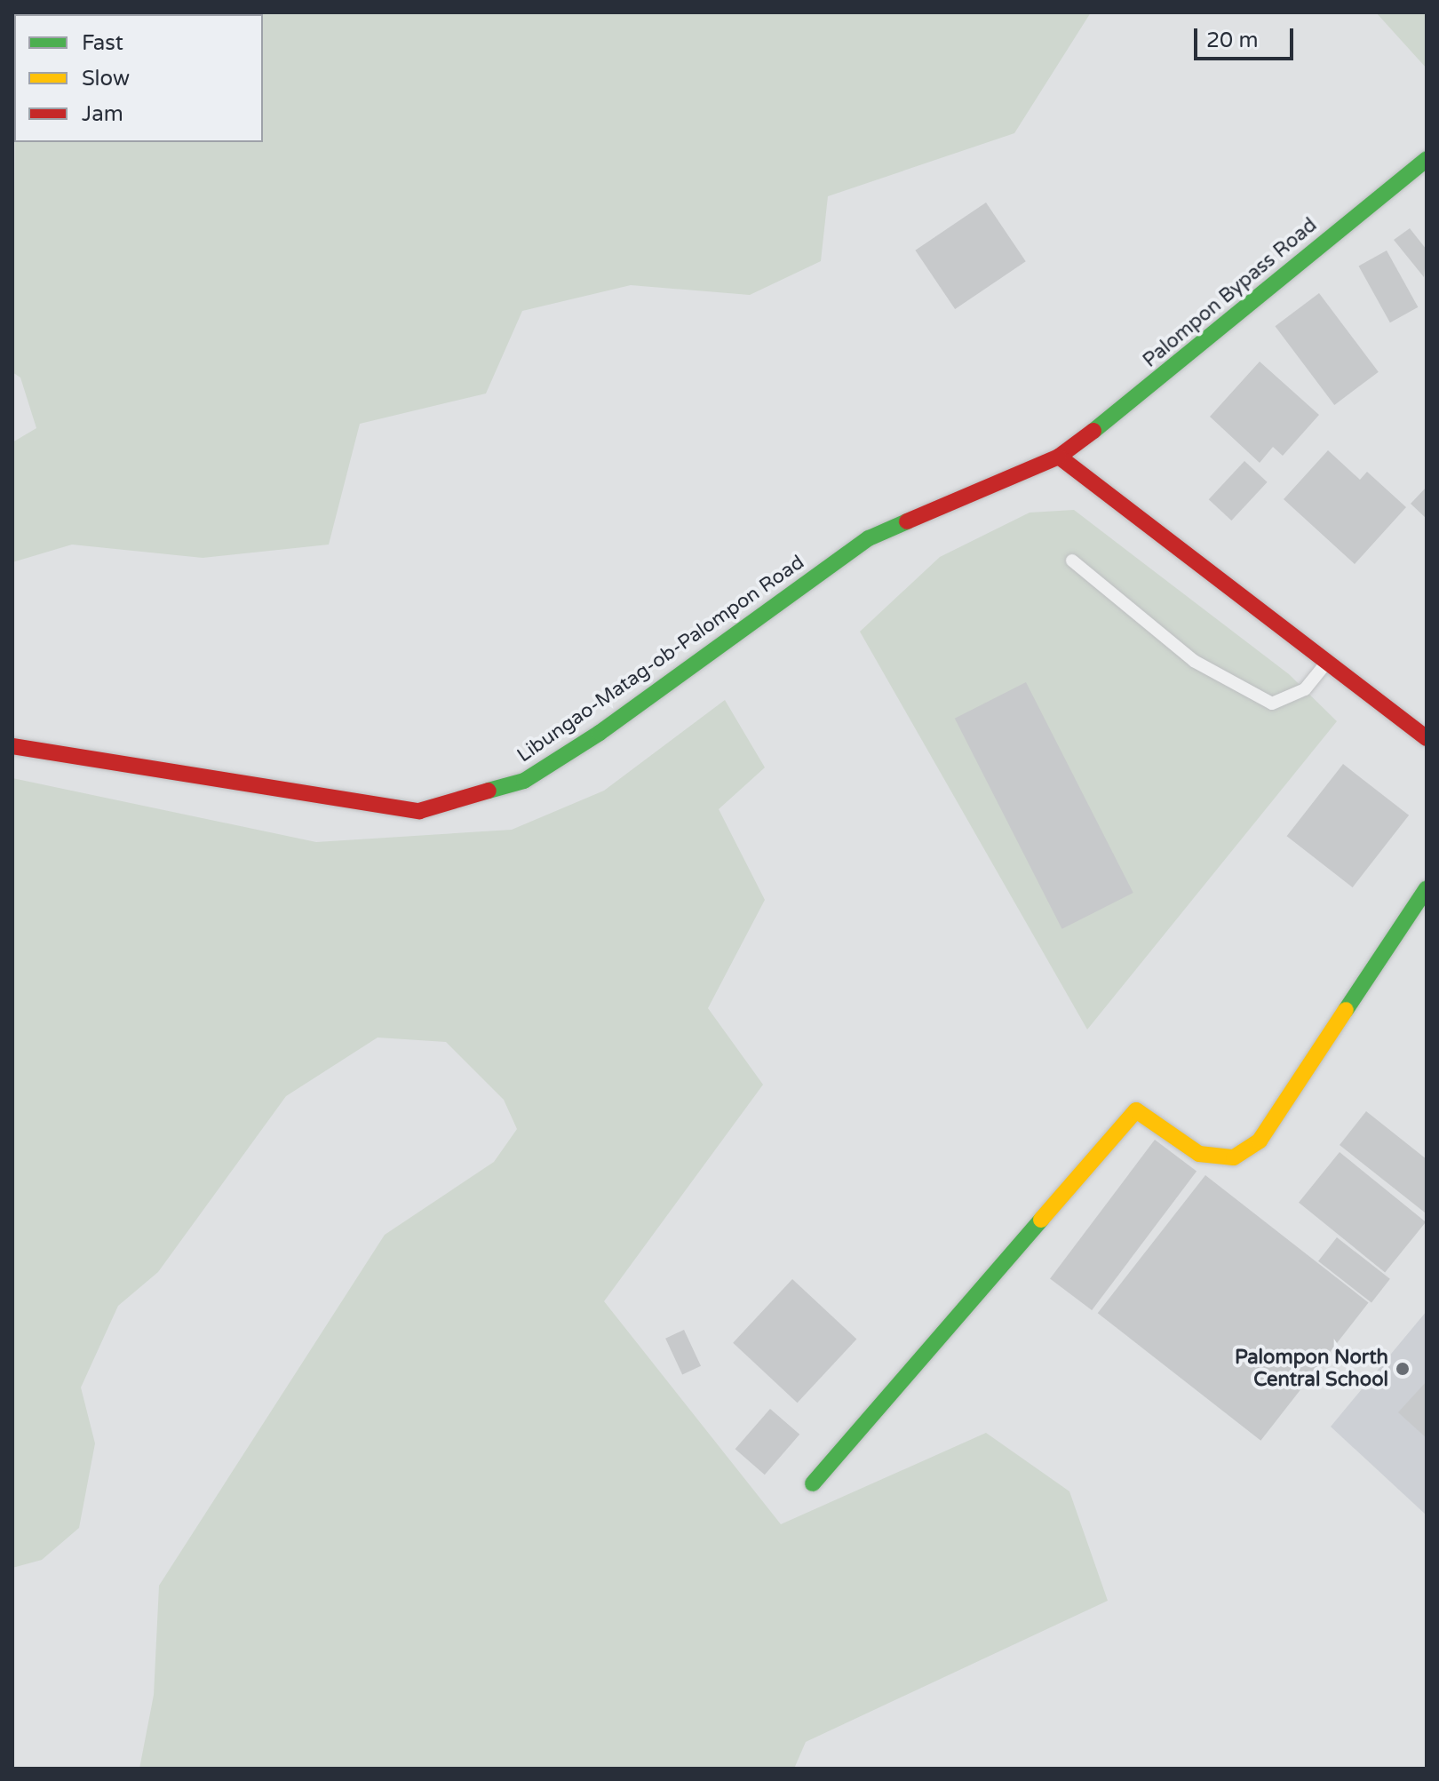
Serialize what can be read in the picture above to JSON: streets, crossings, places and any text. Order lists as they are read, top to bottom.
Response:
{
  "streets": {
    "main road": ["Palompon Bypass Road", "Libungao-Matag-ob-Palompon Road"]
  },
  "crossings": [
    ["Palompon Bypass Road", "Libungao-Matag-ob-Palompon Road"]
  ],
  "places": ["Palompon North Central School"],
  "legend": ["Fast", "Slow", "Jam"],
  "scale_bar": "20 m"
}
